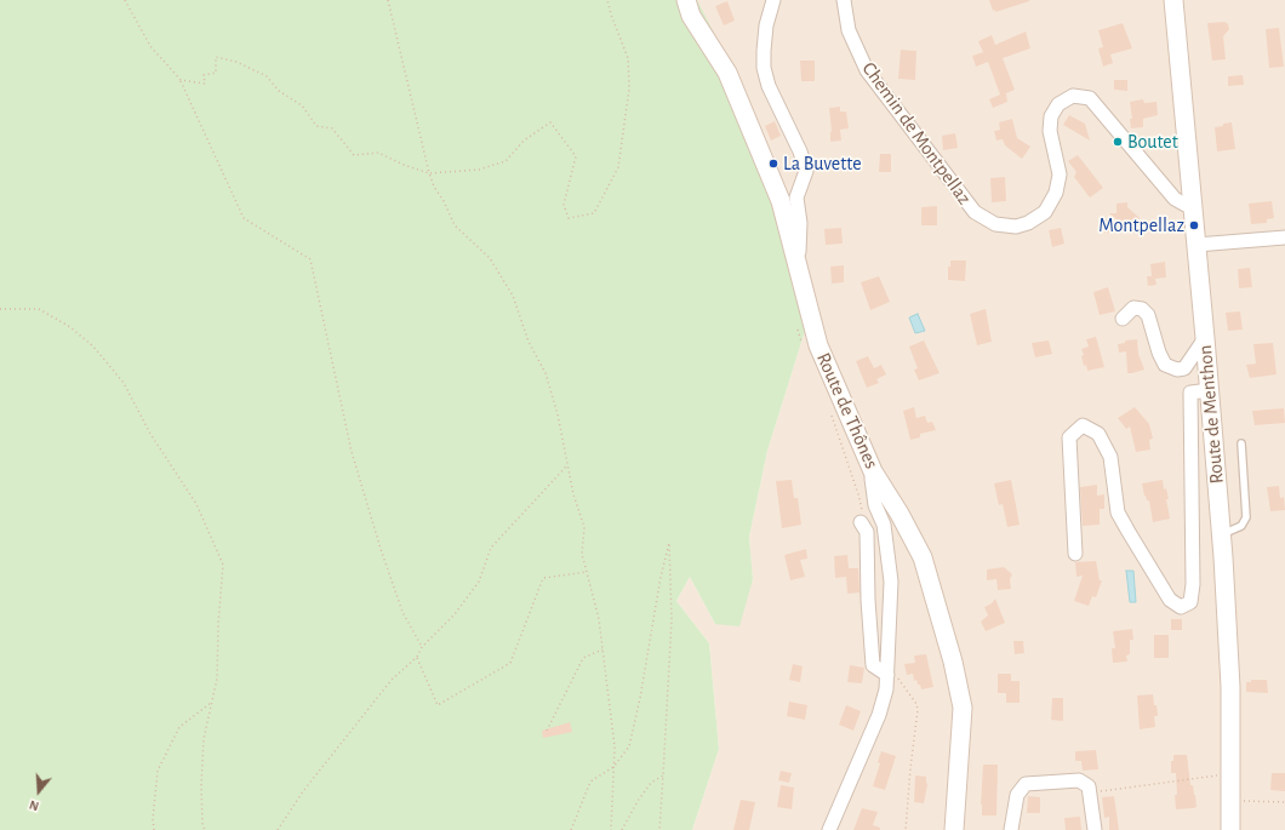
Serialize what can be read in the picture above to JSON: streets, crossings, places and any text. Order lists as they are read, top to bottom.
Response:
{
  "streets": {
    "main road": ["Route de Thônes", "Route de Menthon"],
    "street": ["Chemin de Montpellaz"]
  },
  "crossings": [
    ["Chemin de Montpellaz", "Route de Menthon"]
  ],
  "places": ["Boutet", "La Buvette", "Montpellaz"],
  "north": "bottom"
}
